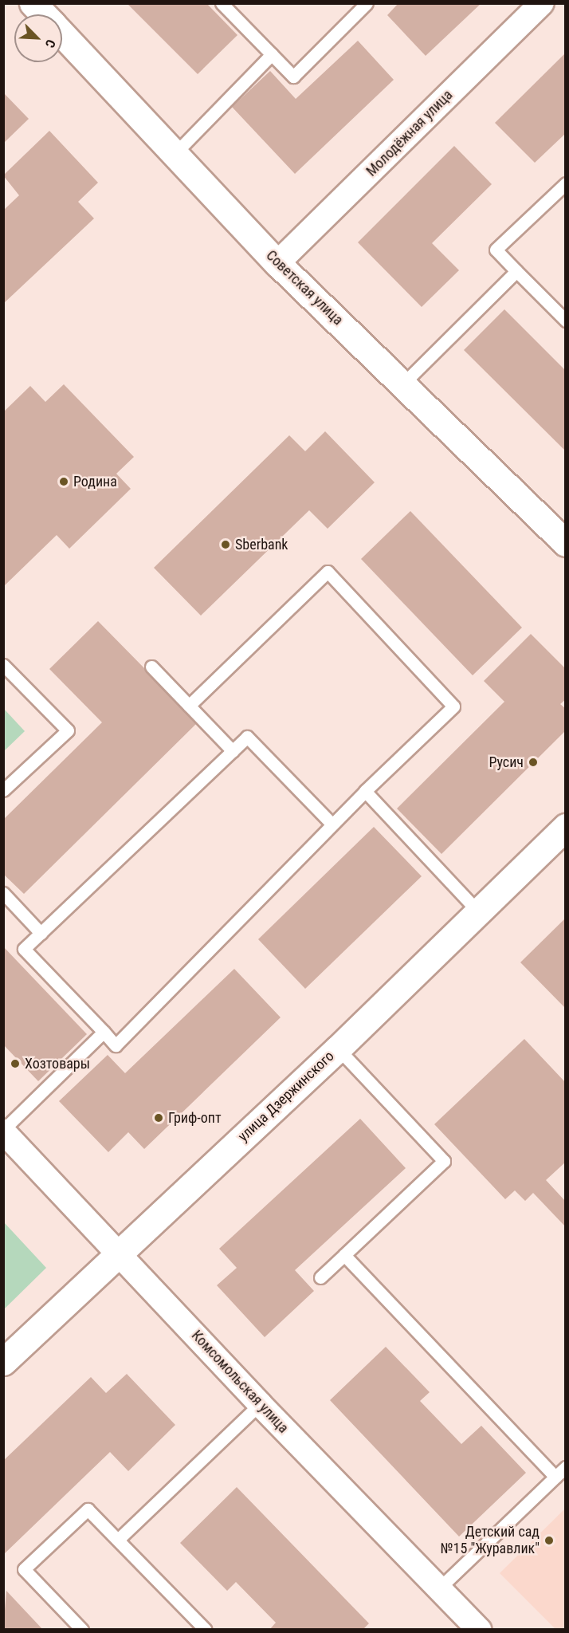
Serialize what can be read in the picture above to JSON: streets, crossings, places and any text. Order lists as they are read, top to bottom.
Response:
{
  "streets": {
    "street": [
      "Молодёжная улица",
      "Советская улица",
      "улица Дзержинского",
      "Комсомольская улица"
    ]
  },
  "crossings": [
    ["Молодёжная улица", "Советская улица"],
    ["улица Дзержинского", "Комсомольская улица"]
  ],
  "places": [
    "Родина",
    "Sberbank",
    "Русич",
    "Хозтовары",
    "Гриф-опт",
    "Детский сад №15 \"Журавлик\""
  ],
  "north": "bottom right"
}
